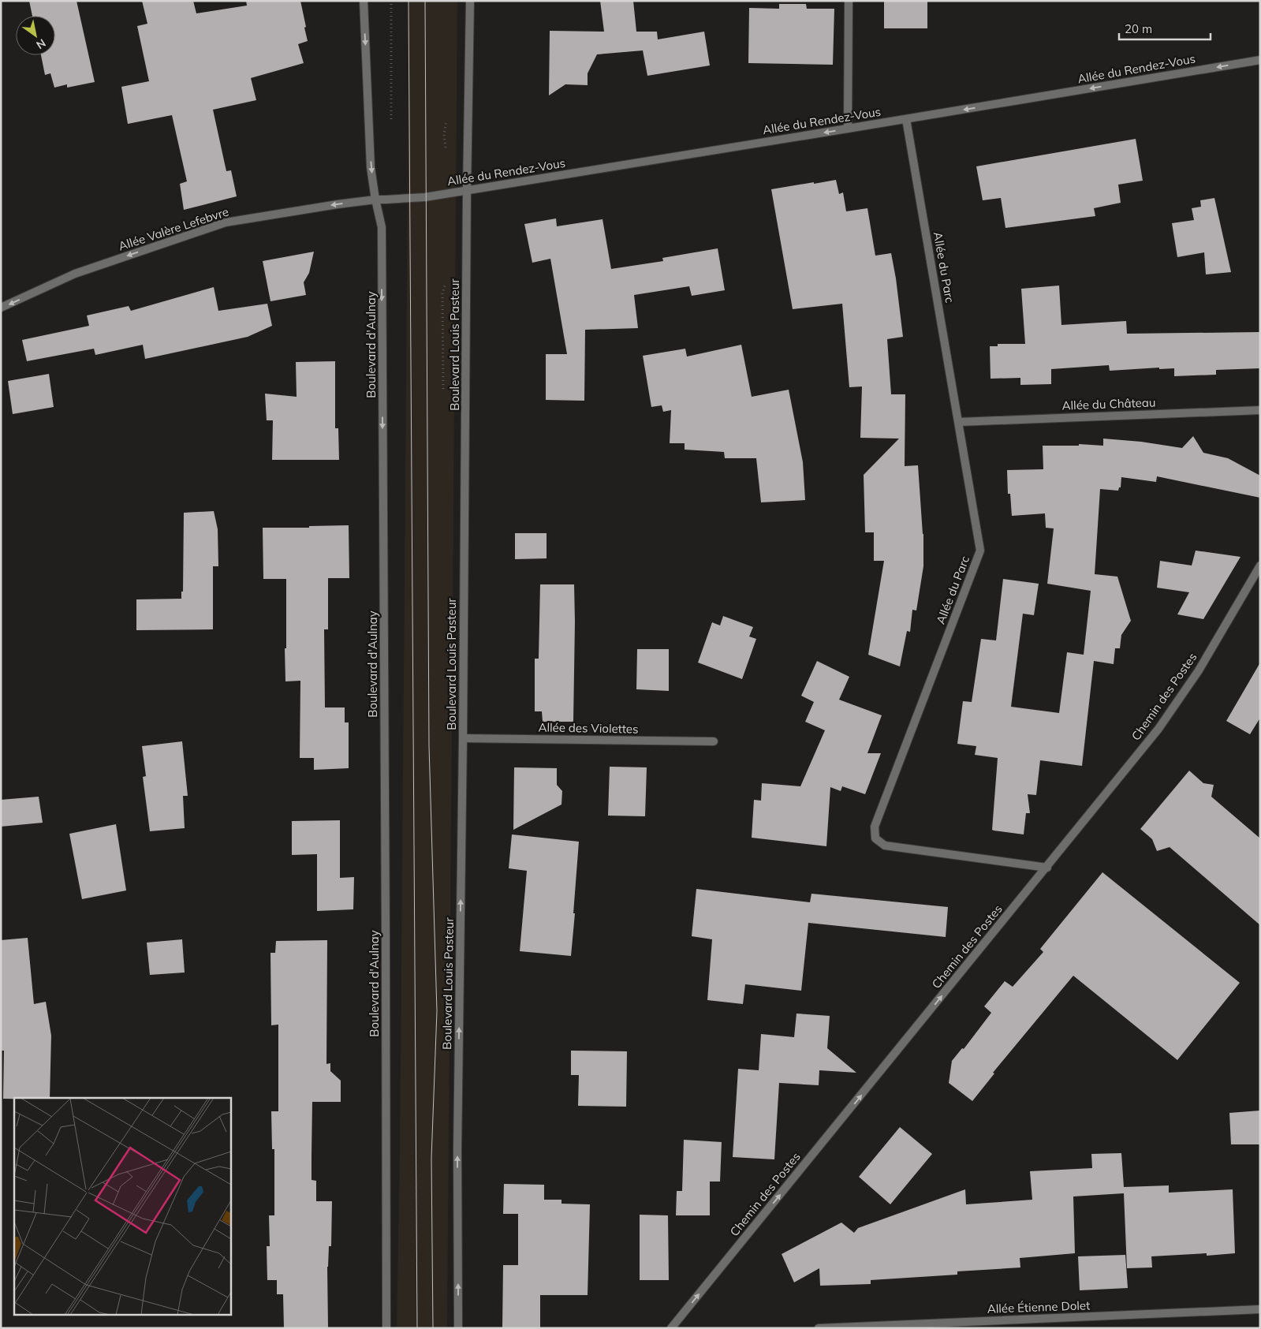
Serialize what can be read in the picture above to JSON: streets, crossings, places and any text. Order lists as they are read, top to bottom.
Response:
{
  "streets": {
    "street": [
      "Allée du Rendez-Vous",
      "Allée Valère Lefebvre",
      "Allée du Parc",
      "Boulevard d'Aulnay",
      "Boulevard Louis Pasteur",
      "Allée du Château",
      "Chemin des Postes",
      "Allée des Violettes",
      "Allée Étienne Dolet"
    ]
  },
  "crossings": [
    ["Allée du Rendez-Vous", "Allée Valère Lefebvre"],
    ["Allée du Rendez-Vous", "Allée du Parc"],
    ["Allée du Rendez-Vous", "Boulevard Louis Pasteur"],
    ["Allée Valère Lefebvre", "Boulevard d'Aulnay"],
    ["Allée du Parc", "Allée du Château"],
    ["Allée du Parc", "Chemin des Postes"],
    ["Boulevard Louis Pasteur", "Allée des Violettes"]
  ],
  "one_way": [
    "Allée du Rendez-Vous",
    "Allée Valère Lefebvre",
    "Boulevard d'Aulnay",
    "Boulevard Louis Pasteur",
    "Chemin des Postes"
  ],
  "scale_bar": "20 m",
  "north": "bottom right"
}
